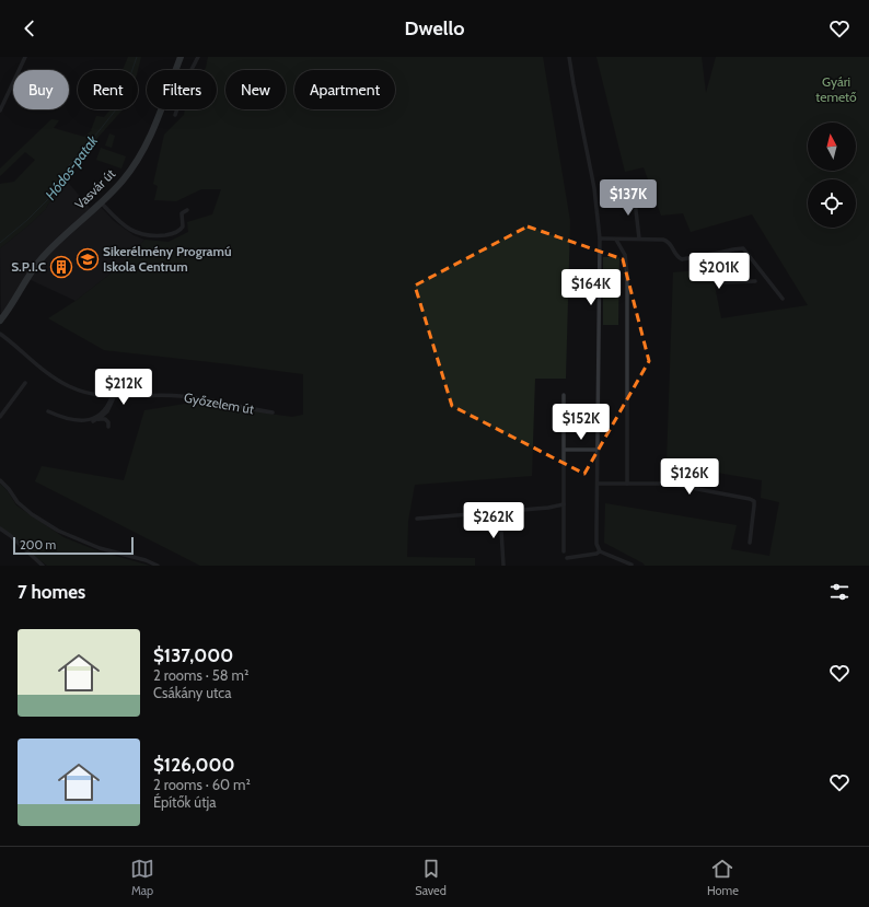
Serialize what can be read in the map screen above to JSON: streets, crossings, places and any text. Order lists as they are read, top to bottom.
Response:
{
  "streets": {
    "main road": ["Vasvár út"],
    "street": ["Győzelem út"]
  },
  "water": ["Hódos-patak"],
  "parks": ["Gyári temető"],
  "places": {
    "school or university": ["Sikerélmény Programú Iskola Centrum"],
    "building": ["S.P.I.C"]
  },
  "scale_bar": "200 m",
  "north": "top",
  "page": {
    "header": "Dwello",
    "chip": [
      "Buy",
      "Rent",
      "Filters",
      "New",
      "Apartment"
    ],
    "price": [
      "$137K",
      "$201K",
      "$164K",
      "$212K",
      "$152K",
      "$126K",
      "$262K"
    ],
    "scale": "200 m",
    "heading": "7 homes",
    "list": [
      {
        "name": "$137,000",
        "note": "2 rooms · 58 m² · Csákány utca"
      },
      {
        "name": "$126,000",
        "note": "2 rooms · 60 m² · Építők útja"
      }
    ],
    "tabs": ["Map", "Saved", "Home"]
  }
}
